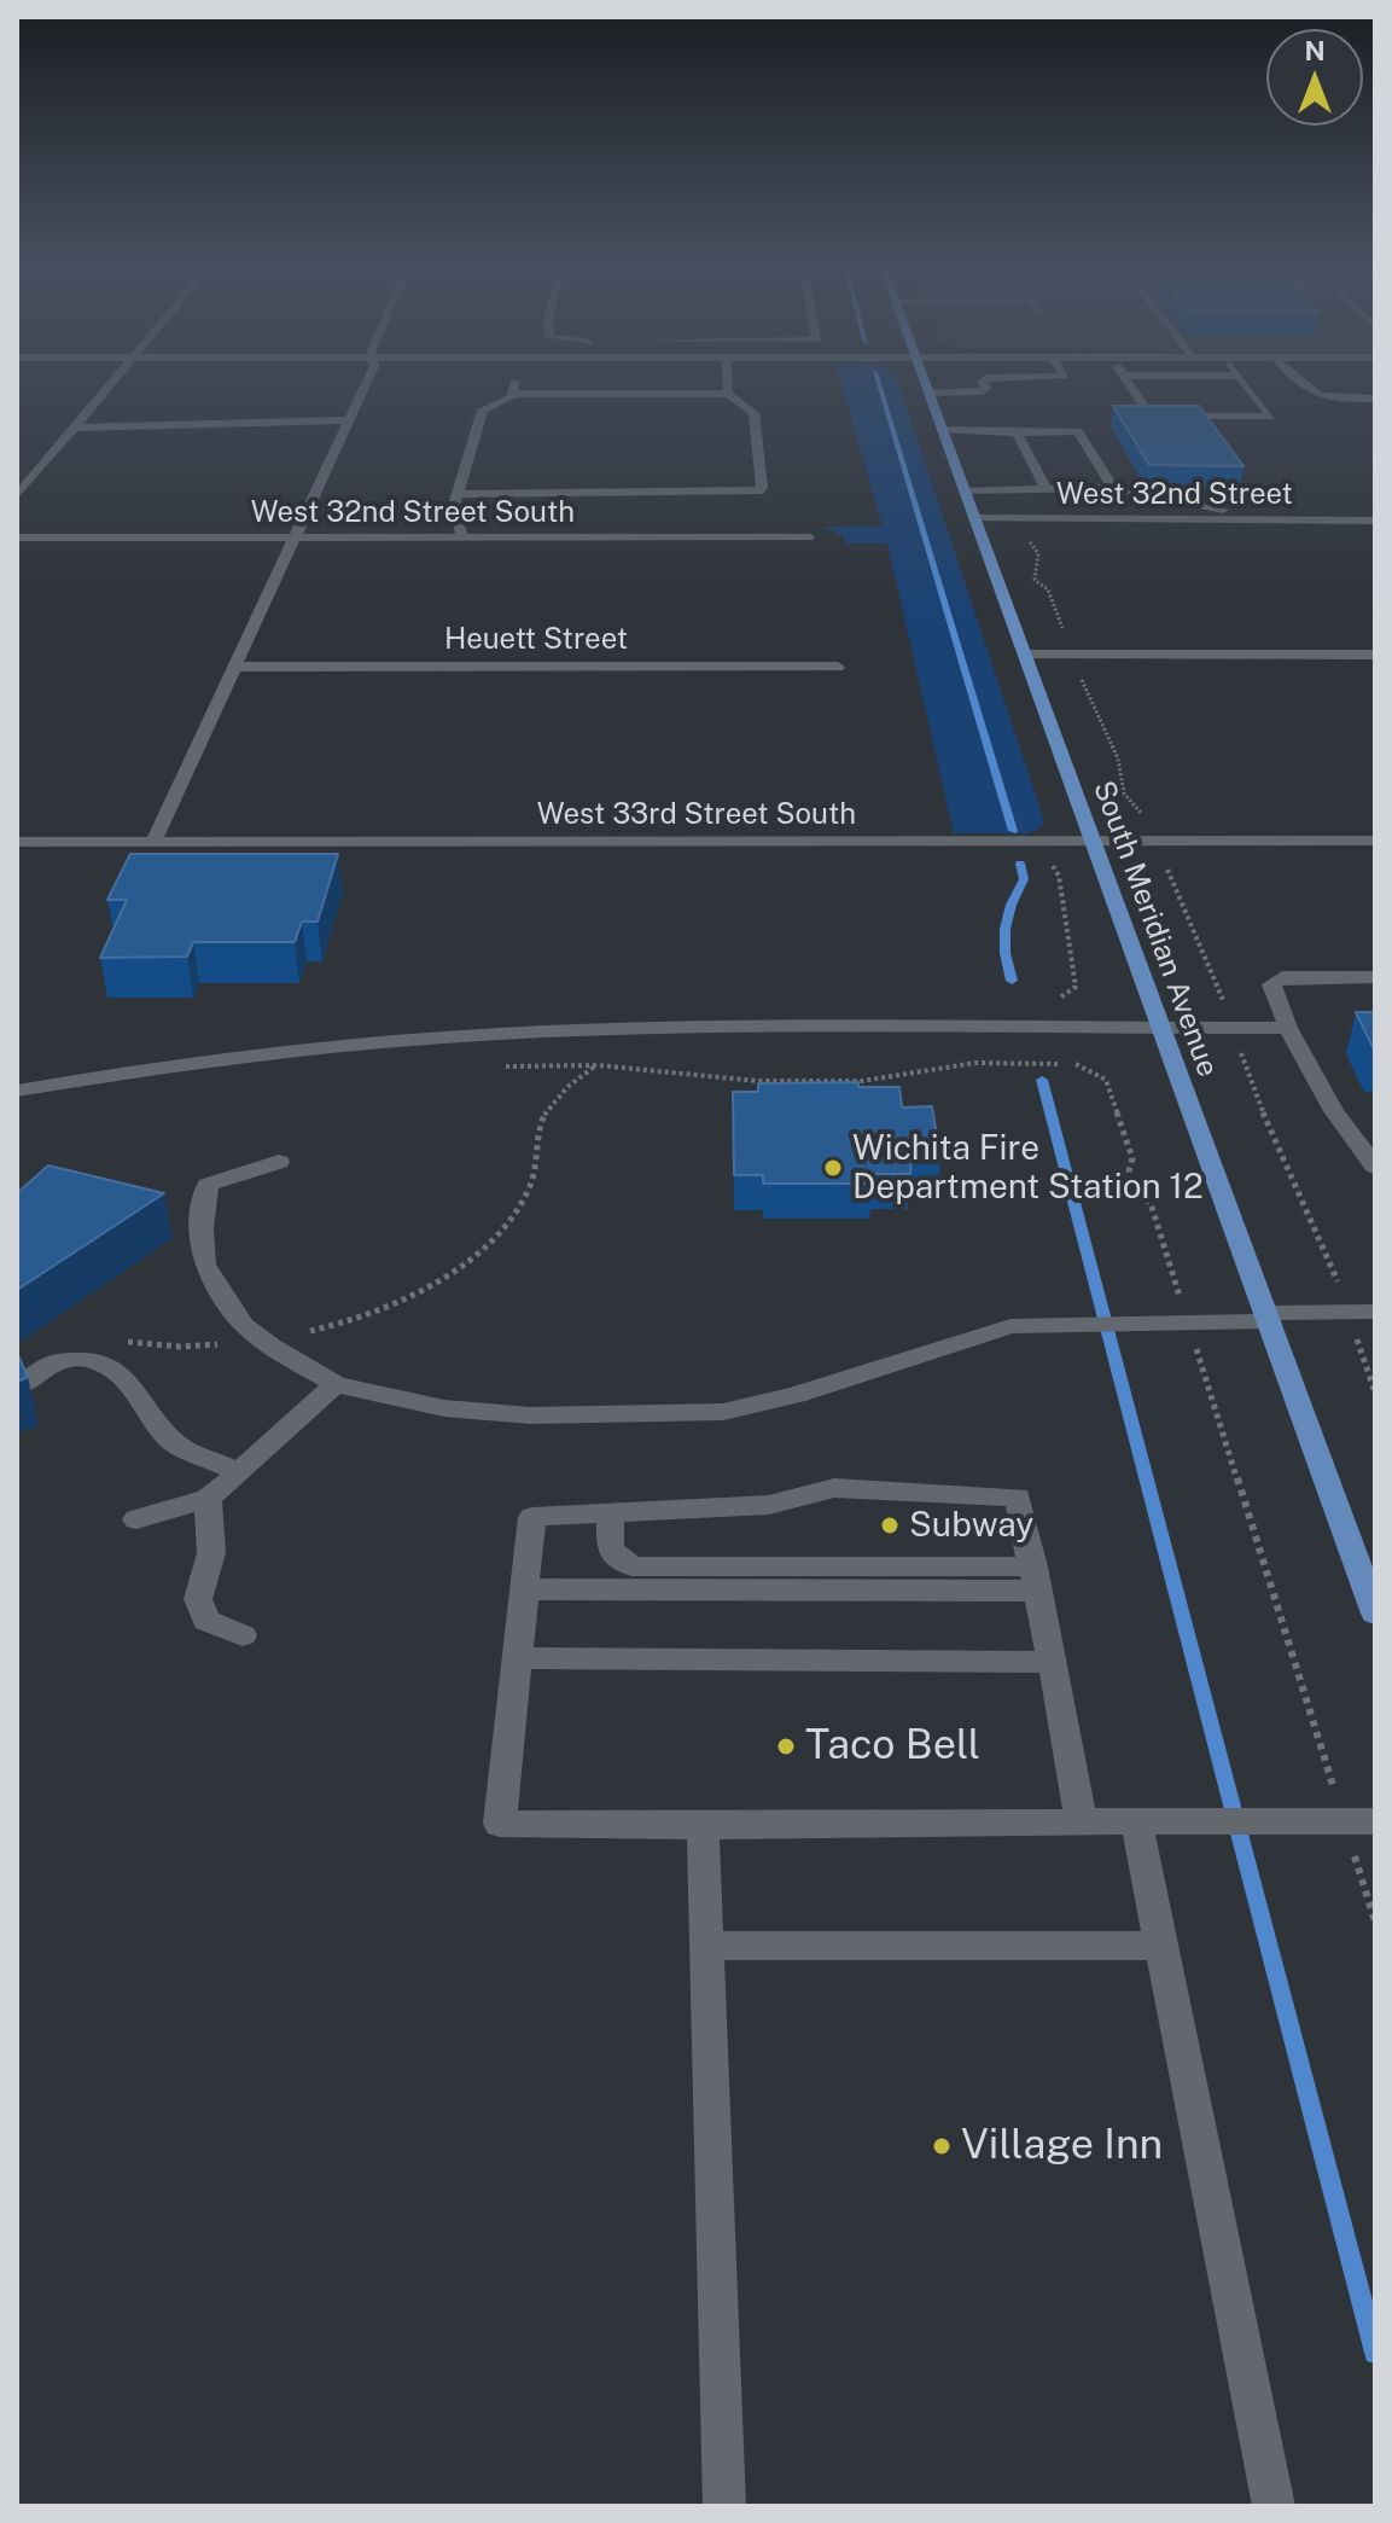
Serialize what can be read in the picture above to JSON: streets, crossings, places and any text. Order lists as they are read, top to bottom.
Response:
{
  "streets": {
    "main road": ["South Meridian Avenue"],
    "street": [
      "West 32nd Street",
      "West 32nd Street South",
      "Heuett Street",
      "West 33rd Street South"
    ]
  },
  "crossings": [
    ["West 32nd Street", "South Meridian Avenue"],
    ["West 33rd Street South", "South Meridian Avenue"]
  ],
  "places": [
    "Wichita Fire Department Station 12",
    "Subway",
    "Taco Bell",
    "Village Inn"
  ],
  "north": "top"
}
